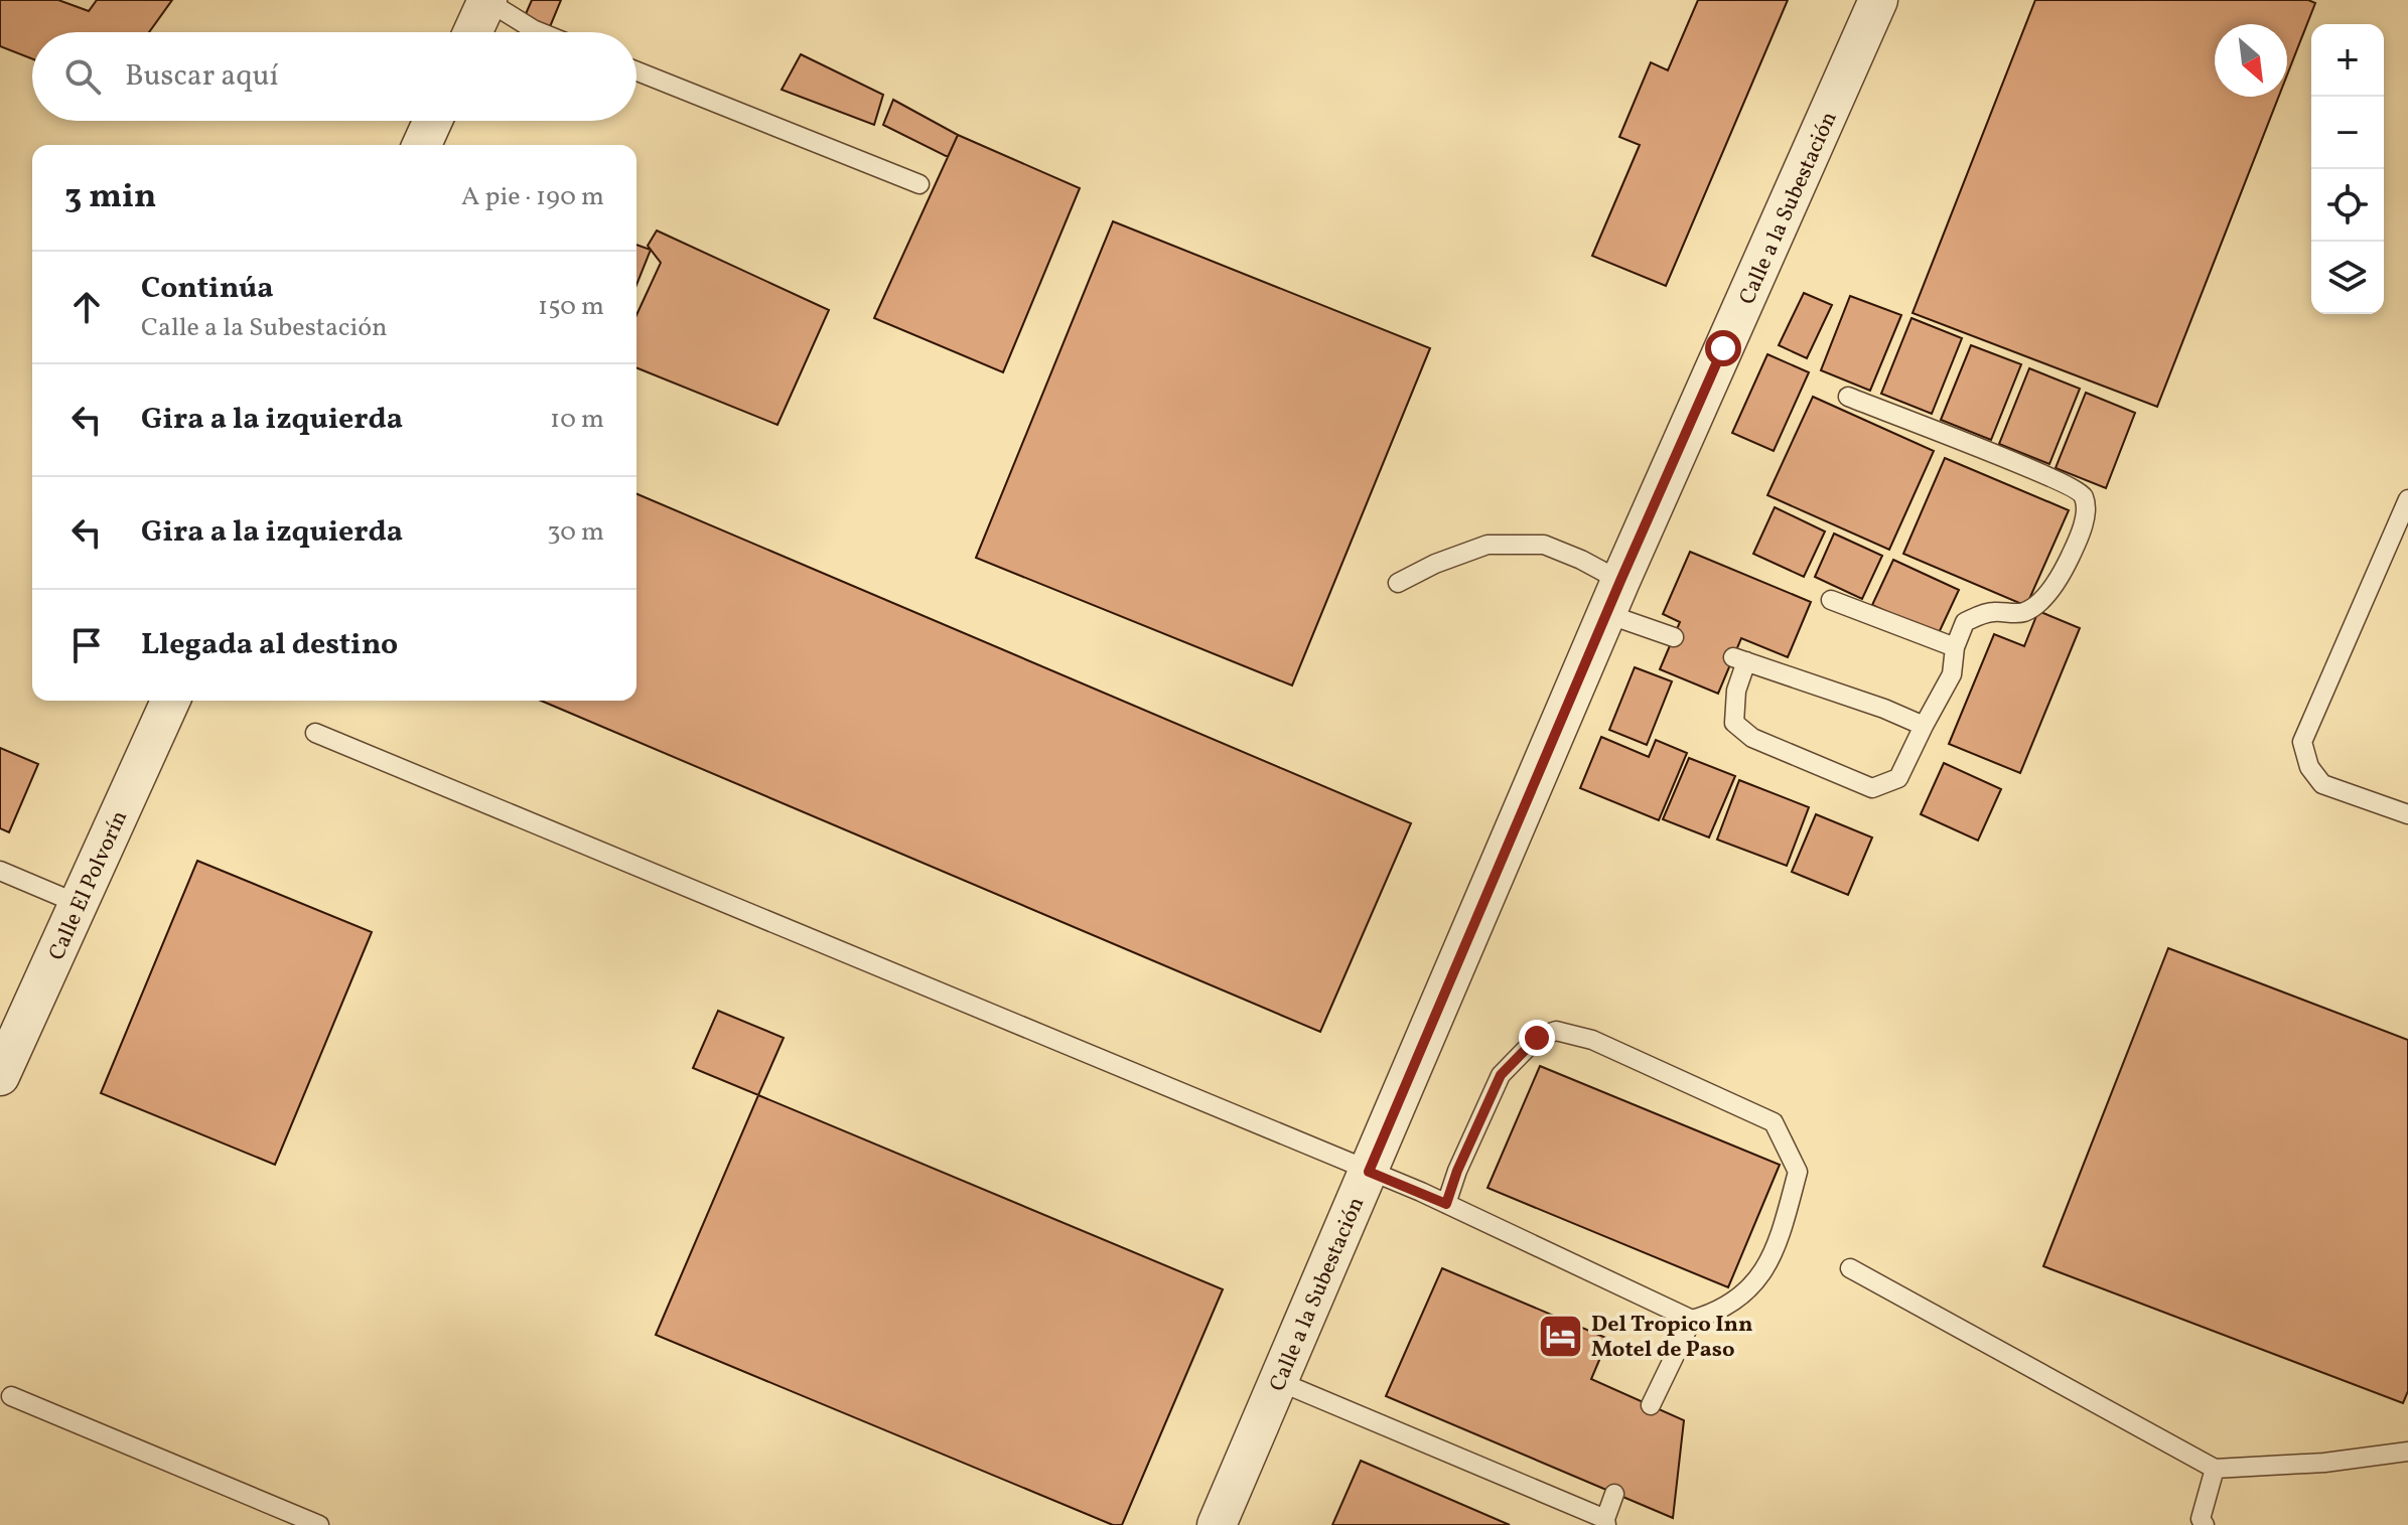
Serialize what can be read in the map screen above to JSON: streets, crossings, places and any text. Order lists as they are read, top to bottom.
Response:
{
  "streets": {
    "street": ["Calle a la Subestación", "Calle El Polvorín"]
  },
  "places": {
    "hotel": ["Del Tropico Inn Motel de Paso"]
  },
  "north": "bottom right",
  "page": {
    "map_buttons": ["+", "−"],
    "search": "Buscar aquí",
    "heading": ["3 min", "A pie · 190 m"],
    "list": [
      ["Continúa", "Calle a la Subestación", "150 m"],
      ["Gira a la izquierda", "10 m"],
      ["Gira a la izquierda", "30 m"],
      "Llegada al destino"
    ]
  }
}
